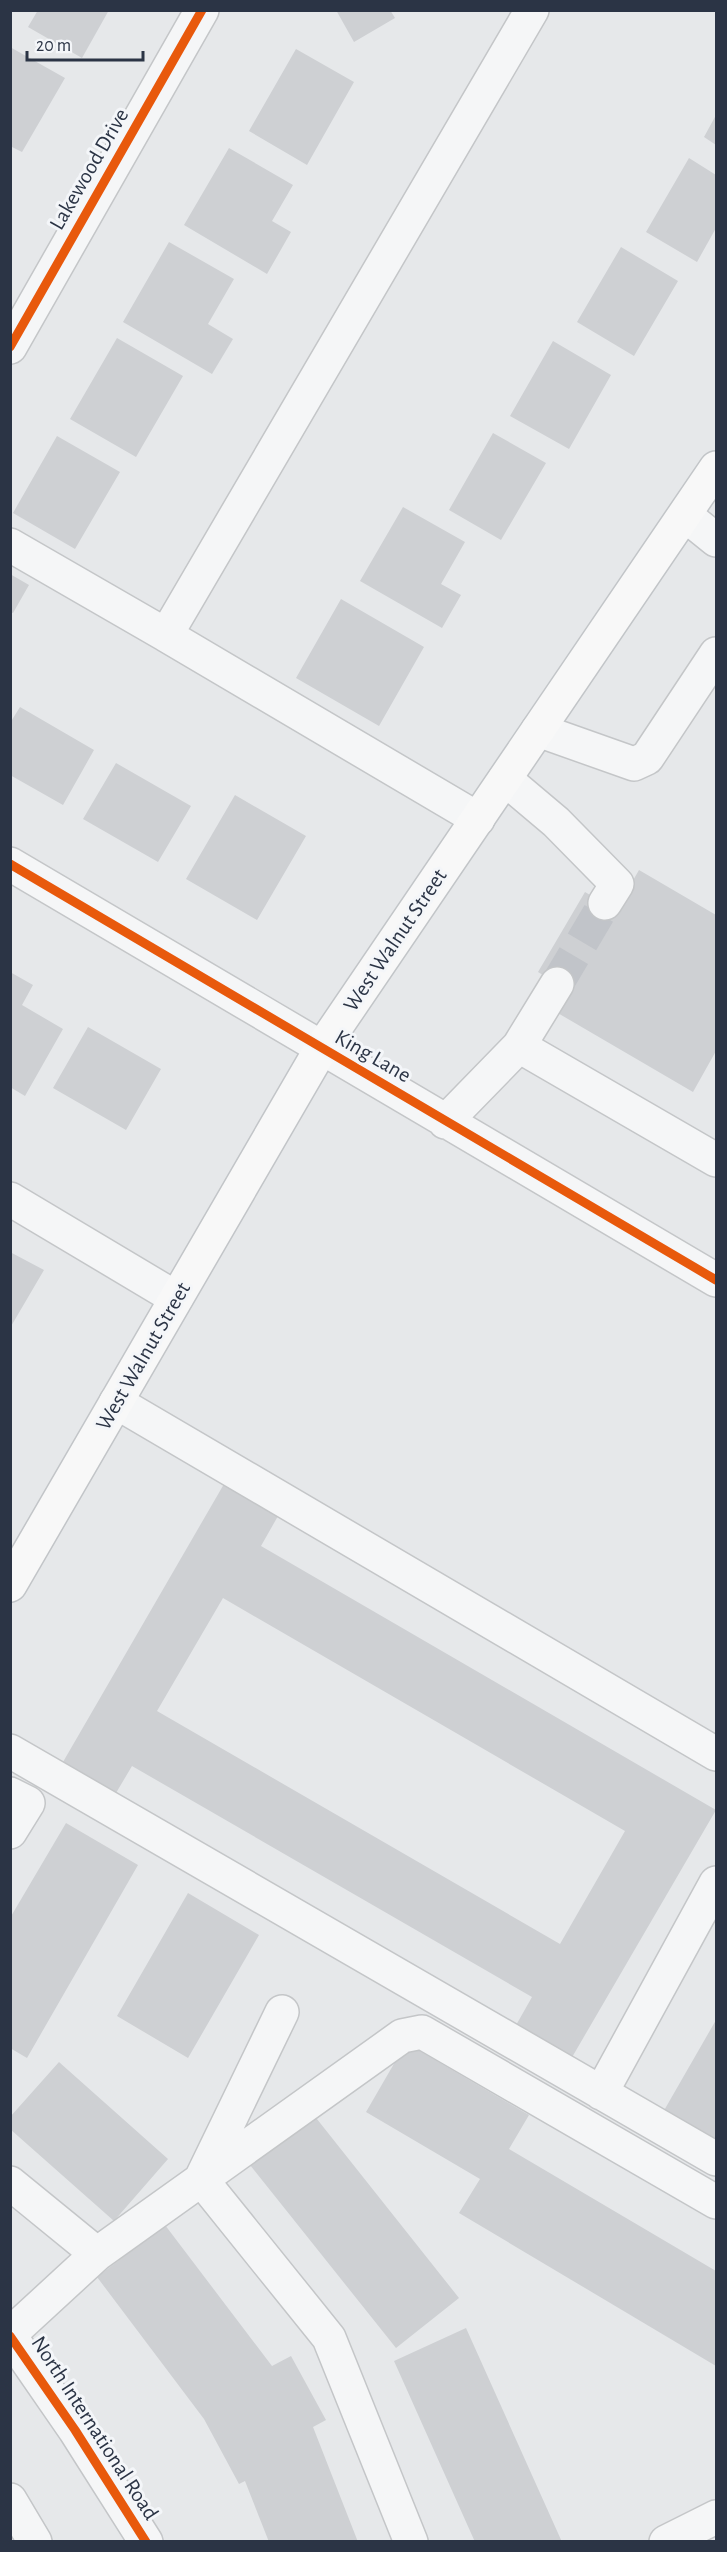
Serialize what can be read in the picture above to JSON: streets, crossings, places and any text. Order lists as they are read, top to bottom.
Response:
{
  "streets": {
    "main road": ["West Walnut Street"],
    "street": ["Lakewood Drive", "King Lane", "North International Road"]
  },
  "crossings": [
    ["West Walnut Street", "King Lane"]
  ],
  "scale_bar": "20 m"
}
